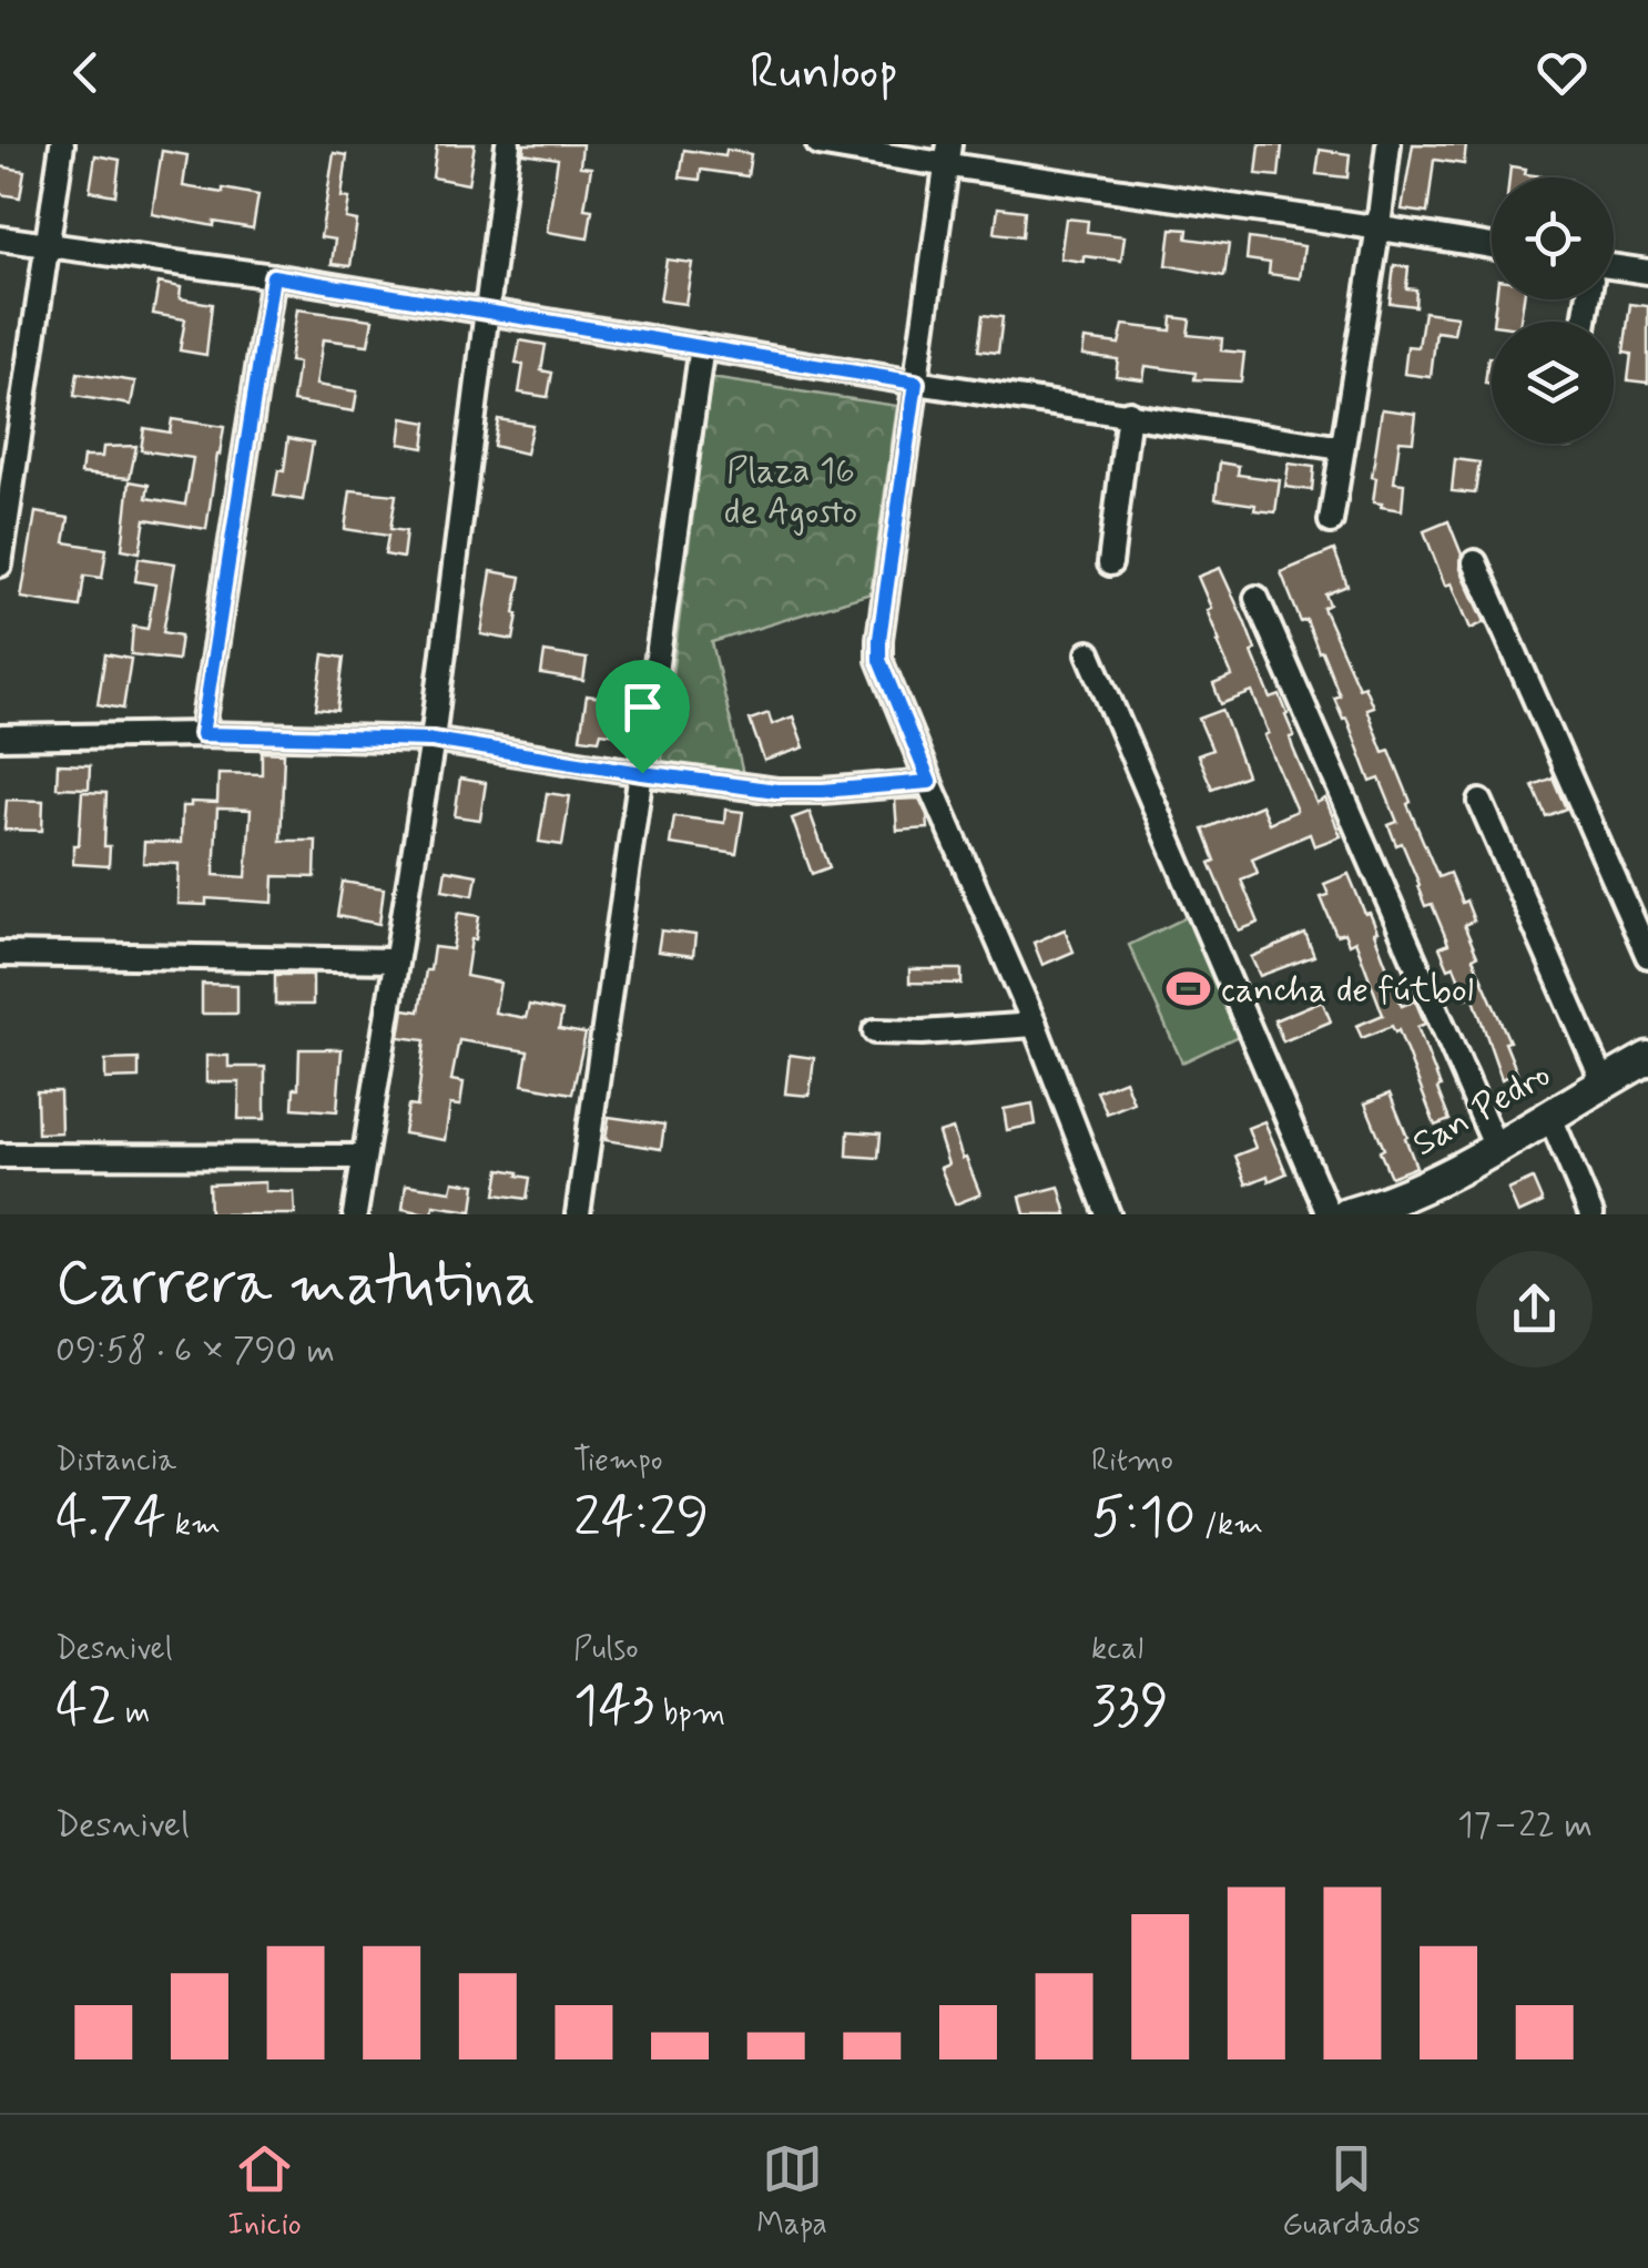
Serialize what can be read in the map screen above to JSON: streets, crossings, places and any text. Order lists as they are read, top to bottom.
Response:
{
  "streets": {
    "main road": ["San Pedro"]
  },
  "parks": ["Plaza 16 de Agosto"],
  "places": {
    "sports": ["cancha de fútbol"]
  },
  "page": {
    "header": "Runloop",
    "heading": ["Carrera matutina", "09:58 · 6 × 790 m"],
    "stats": [
      ["Distancia", "4.74 km"],
      ["Tiempo", "24:29"],
      ["Ritmo", "5:10 /km"],
      ["Desnivel", "42 m"],
      ["Pulso", "143 bpm"],
      ["kcal", "339"]
    ],
    "chart": ["Desnivel", "17–22 m"],
    "tabs": ["Inicio", "Mapa", "Guardados"]
  }
}
